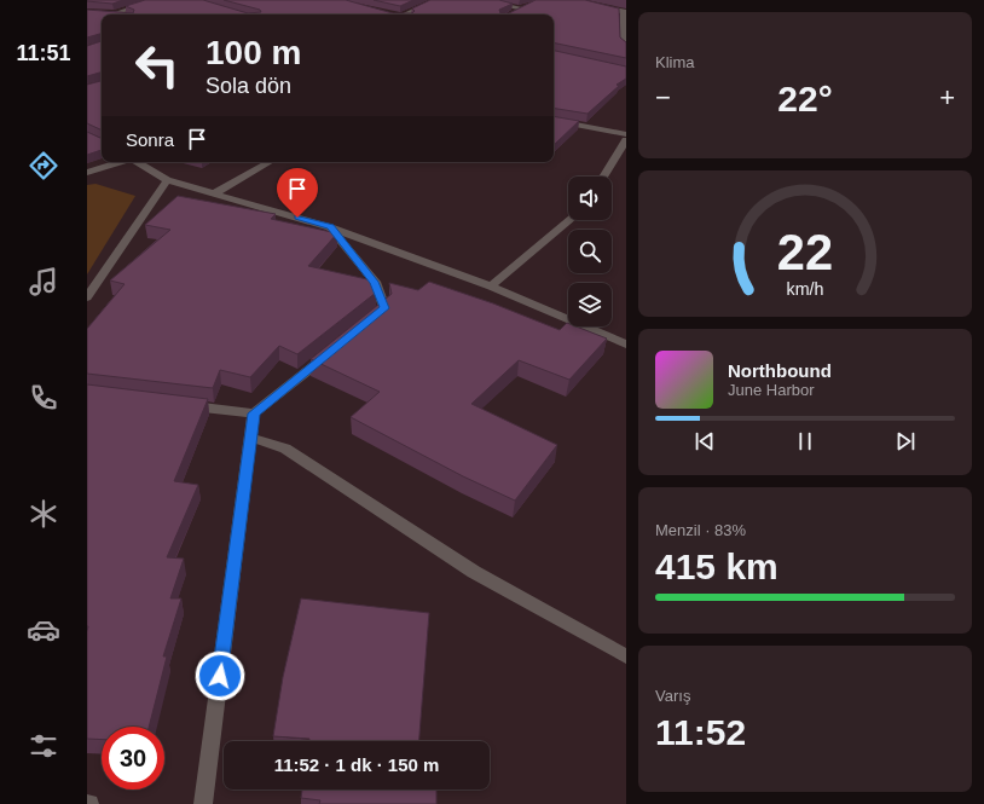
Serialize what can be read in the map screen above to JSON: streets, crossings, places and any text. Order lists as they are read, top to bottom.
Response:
{
  "page": {
    "tabs": "11:51",
    "tile": [
      "Klima",
      ["Menzil · 83%", "415 km"],
      ["Varış", "11:52"]
    ],
    "turn": ["100 m", "Sola dön"],
    "heat": ["−", "22°", "+"],
    "then": "Sonra",
    "song": ["Northbound", "June Harbor"],
    "limit": "30",
    "trip": "11:52 · 1 dk · 150 m",
    "gauge": ["22", "km/h"]
  }
}
